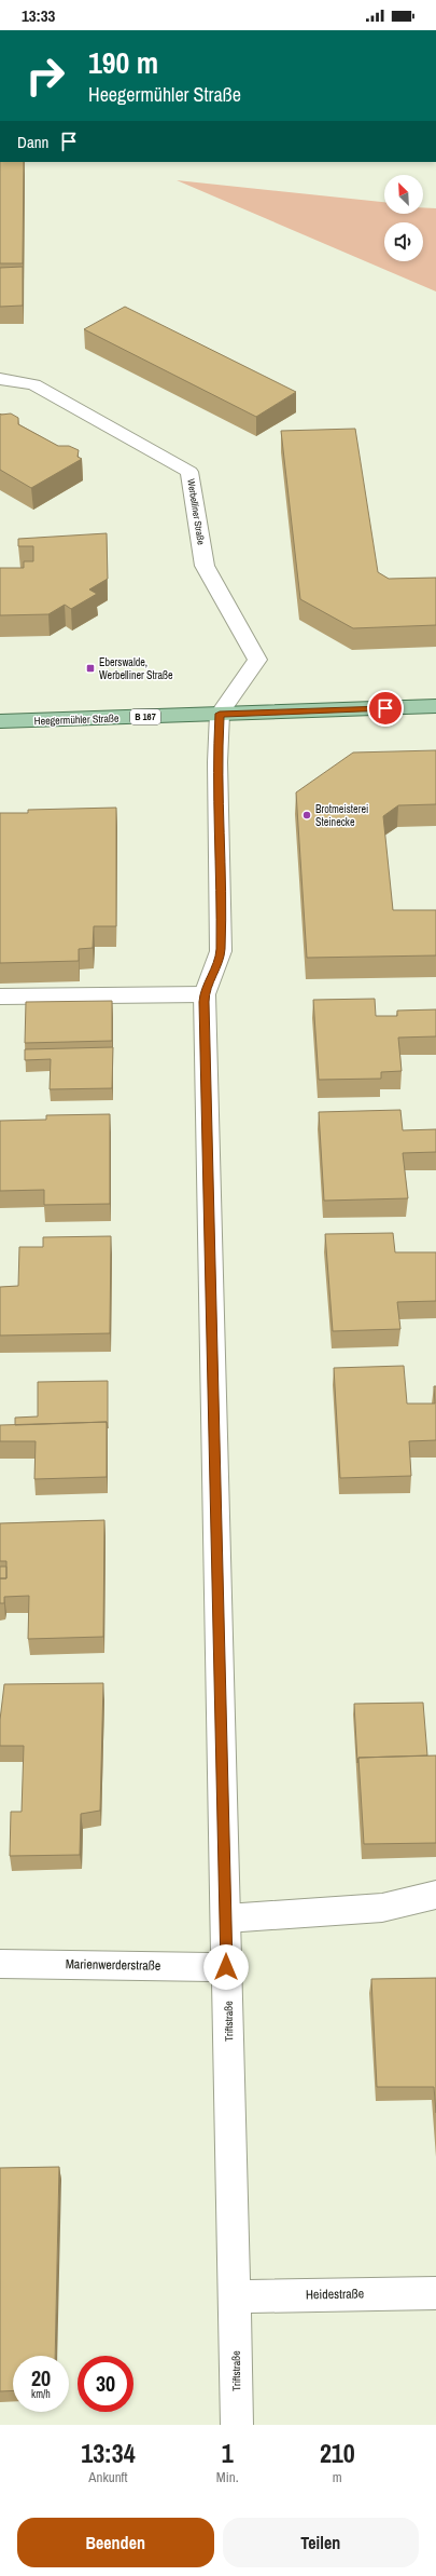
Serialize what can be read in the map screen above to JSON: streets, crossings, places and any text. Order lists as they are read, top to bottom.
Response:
{
  "streets": {
    "main road": ["B 167", "Heegermühler Straße"],
    "street": [
      "Werbelliner Straße",
      "Marienwerderstraße",
      "Triftstraße",
      "Heidestraße"
    ]
  },
  "crossings": [
    ["Werbelliner Straße", "Heegermühler Straße"],
    ["Werbelliner Straße", "Triftstraße"],
    ["Heegermühler Straße", "Triftstraße"],
    ["Marienwerderstraße", "Triftstraße"],
    ["Triftstraße", "Heidestraße"]
  ],
  "places": {
    "transit": ["Eberswalde, Werbelliner Straße"],
    "other": ["Brotmeisterei Steinecke"]
  },
  "north": "top left",
  "page": {
    "status": "13:33",
    "turn": ["190 m", "Heegermühler Straße"],
    "then": "Dann",
    "speed": "20 km/h",
    "limit": "30",
    "eta": [
      "13:34",
      "Ankunft",
      "1",
      "Min.",
      "210",
      "m"
    ],
    "buttons": ["Beenden", "Teilen"]
  }
}
